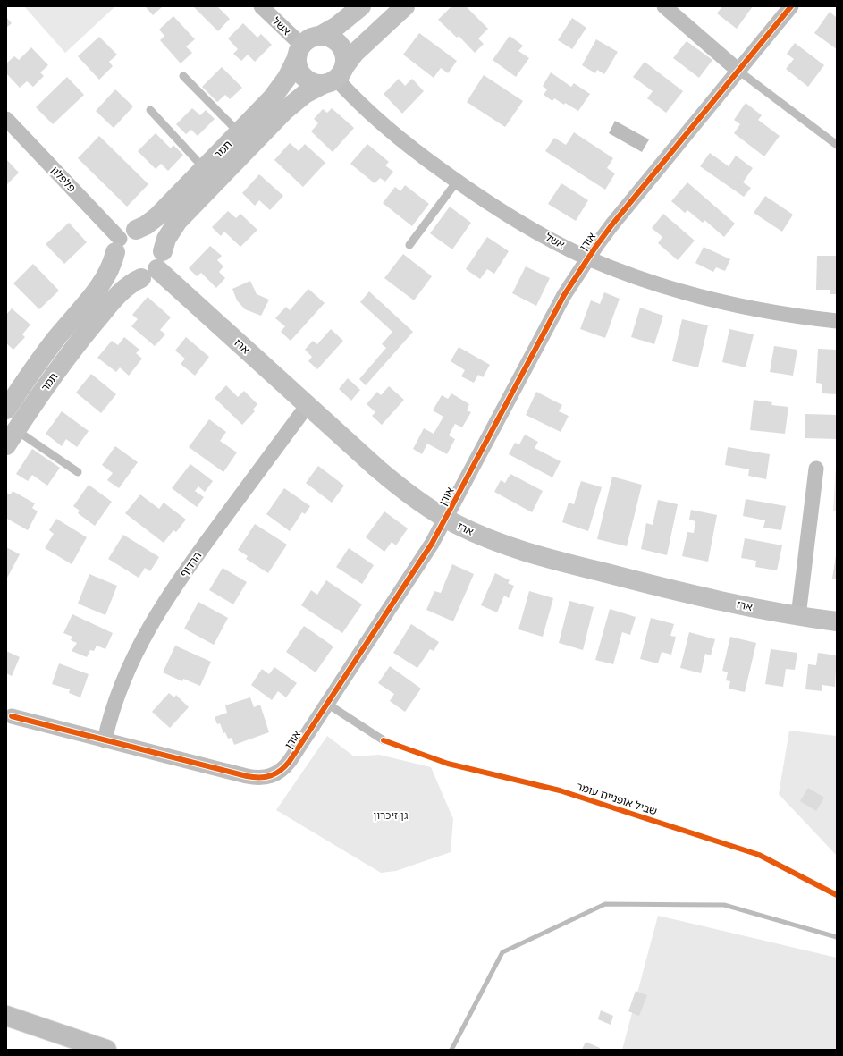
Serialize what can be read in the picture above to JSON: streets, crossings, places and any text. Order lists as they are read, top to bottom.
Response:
{
  "streets": {
    "street": [
      "אשל",
      "תמר",
      "פלפלון",
      "אורן",
      "ארז",
      "הרדוף"
    ],
    "cycle path": ["שביל אופניים עומר"]
  },
  "crossings": [
    ["אשל", "תמר"],
    ["אשל", "אורן"],
    ["תמר", "פלפלון"],
    ["תמר", "ארז"],
    ["פלפלון", "ארז"],
    ["אורן", "ארז"],
    ["אורן", "הרדוף"],
    ["ארז", "הרדוף"]
  ],
  "parks": ["גן זיכרון"]
}
